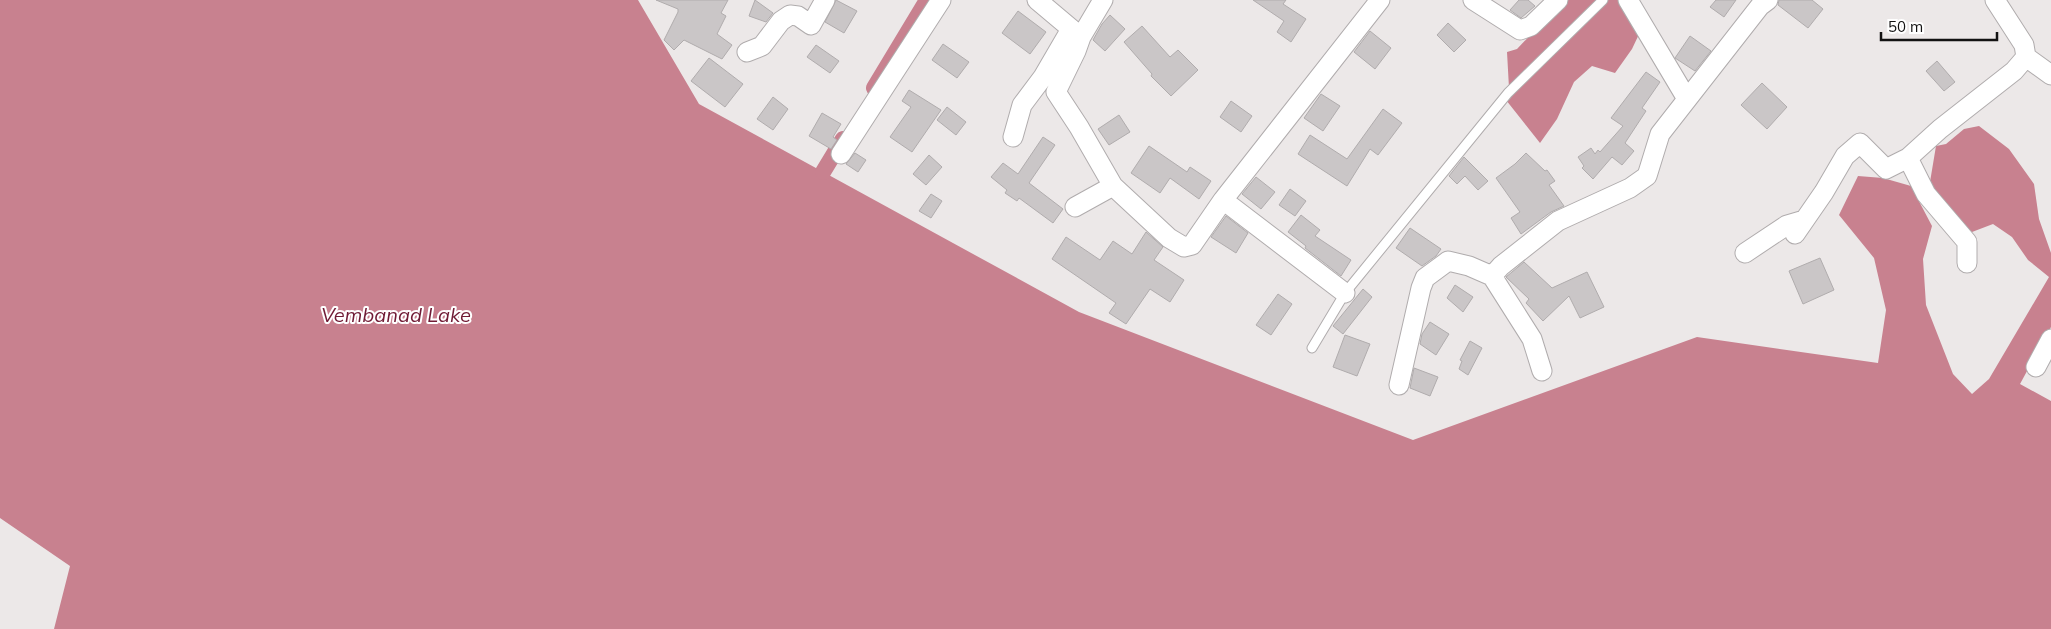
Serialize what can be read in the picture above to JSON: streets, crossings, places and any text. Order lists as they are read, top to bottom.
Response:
{
  "water": ["Vembanad Lake"],
  "scale_bar": "50 m"
}
